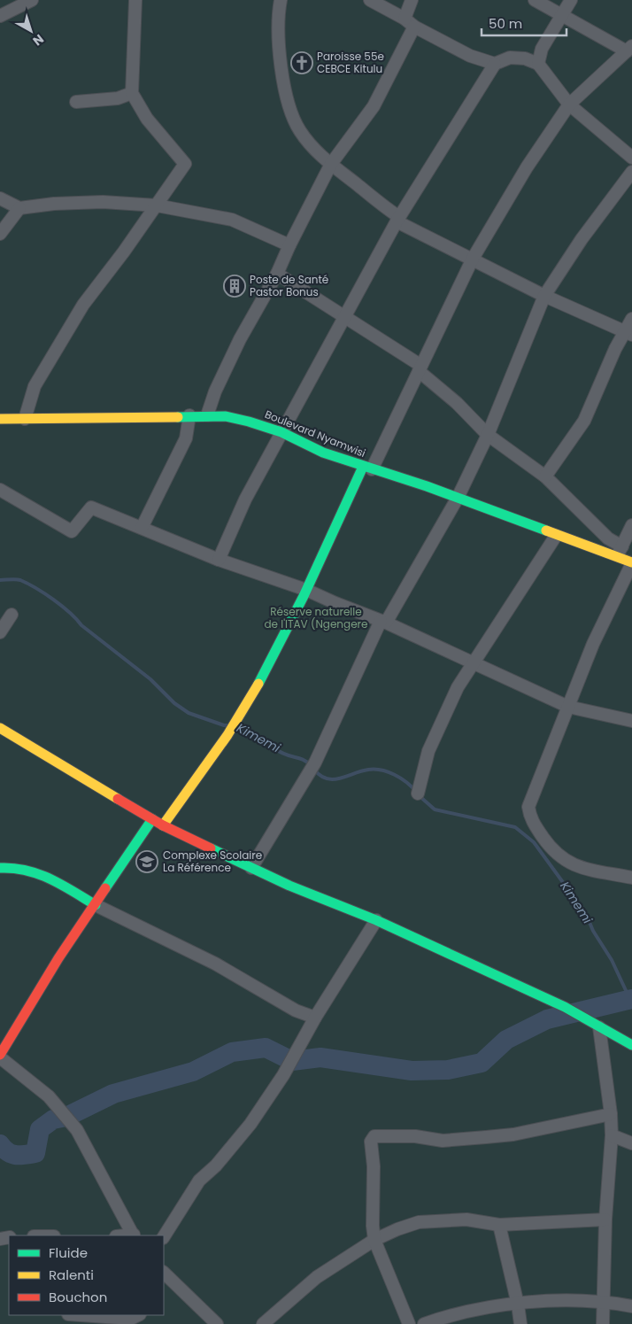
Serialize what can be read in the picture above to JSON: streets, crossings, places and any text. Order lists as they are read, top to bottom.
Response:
{
  "streets": {
    "street": ["Boulevard Nyamwisi"]
  },
  "water": ["Kimemi"],
  "parks": ["Réserve naturelle de l'ITAV (Ngengere"],
  "places": {
    "church": ["Paroisse 55e CEBCE Kitulu"],
    "building": ["Poste de Santé Pastor Bonus"],
    "school or university": ["Complexe Scolaire La Référence"]
  },
  "legend": ["Fluide", "Ralenti", "Bouchon"],
  "scale_bar": "50 m",
  "north": "bottom right"
}
